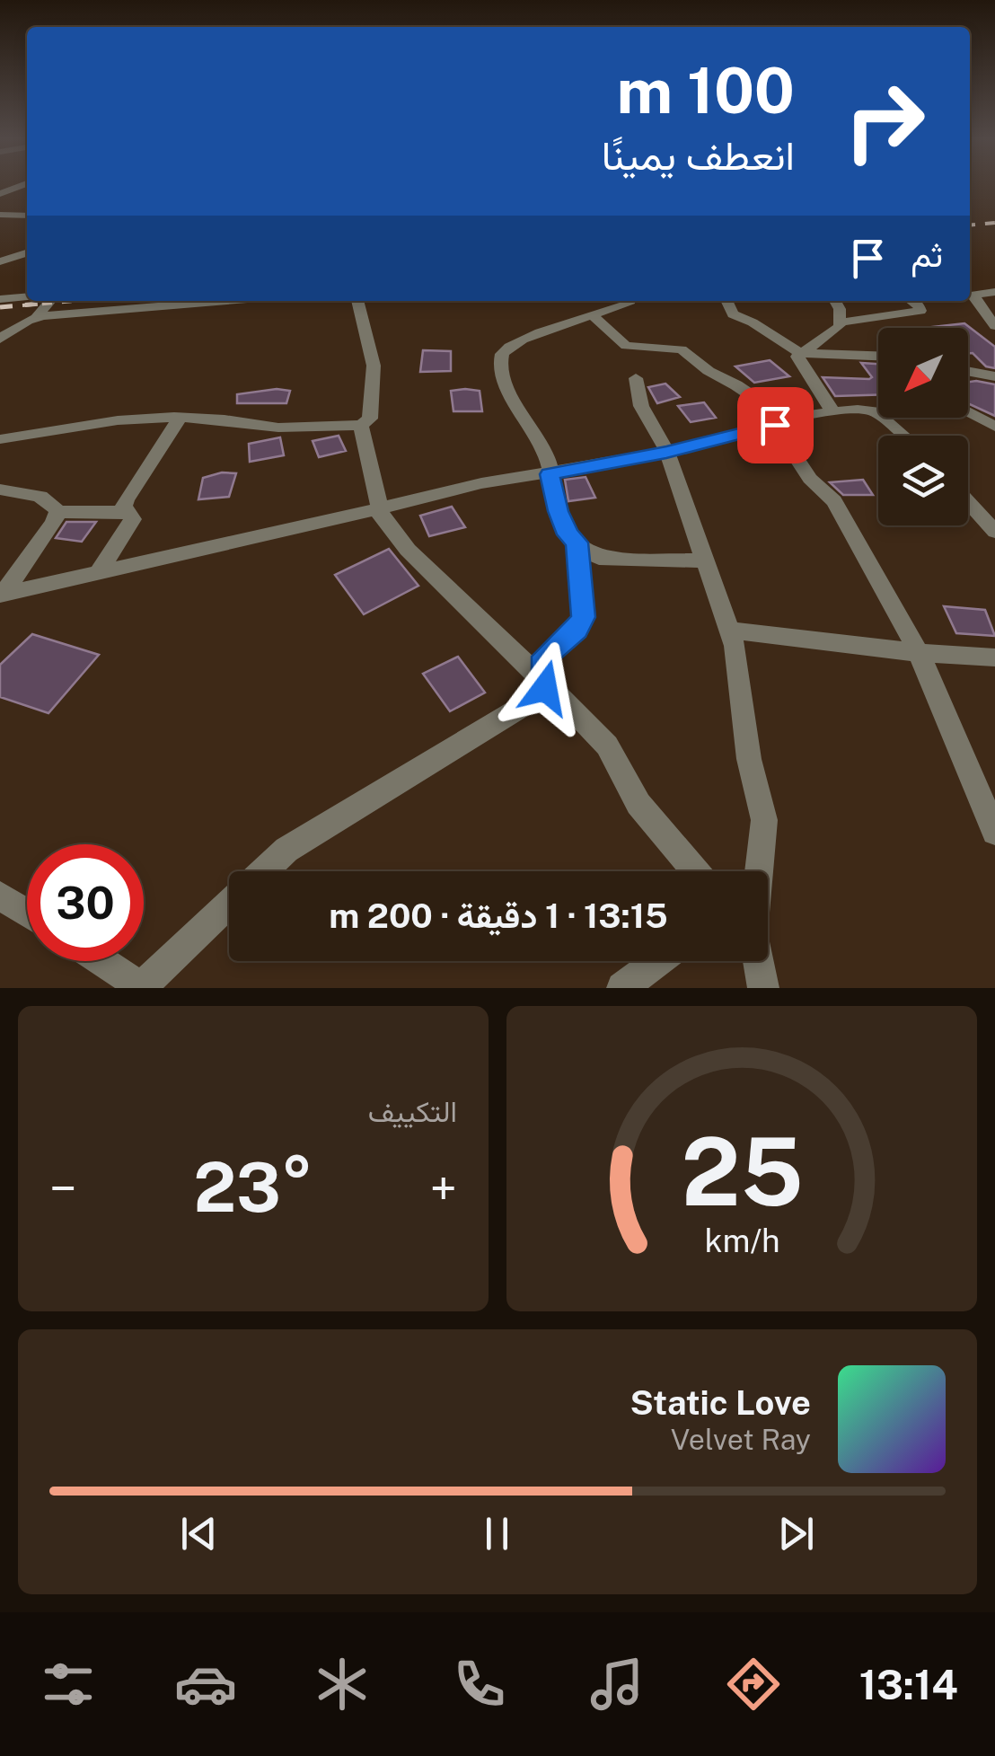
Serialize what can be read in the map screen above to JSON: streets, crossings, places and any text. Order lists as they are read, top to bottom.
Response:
{
  "north": "bottom left",
  "page": {
    "turn": ["100 m", "انعطف يمينًا"],
    "then": "ثم",
    "limit": "30",
    "trip": "13:15 · 1 دقيقة · 200 m",
    "tile": "التكييف",
    "heat": ["−", "23°", "+"],
    "song": ["Static Love", "Velvet Ray"],
    "tabs": "13:14",
    "gauge": ["25", "km/h"]
  }
}
